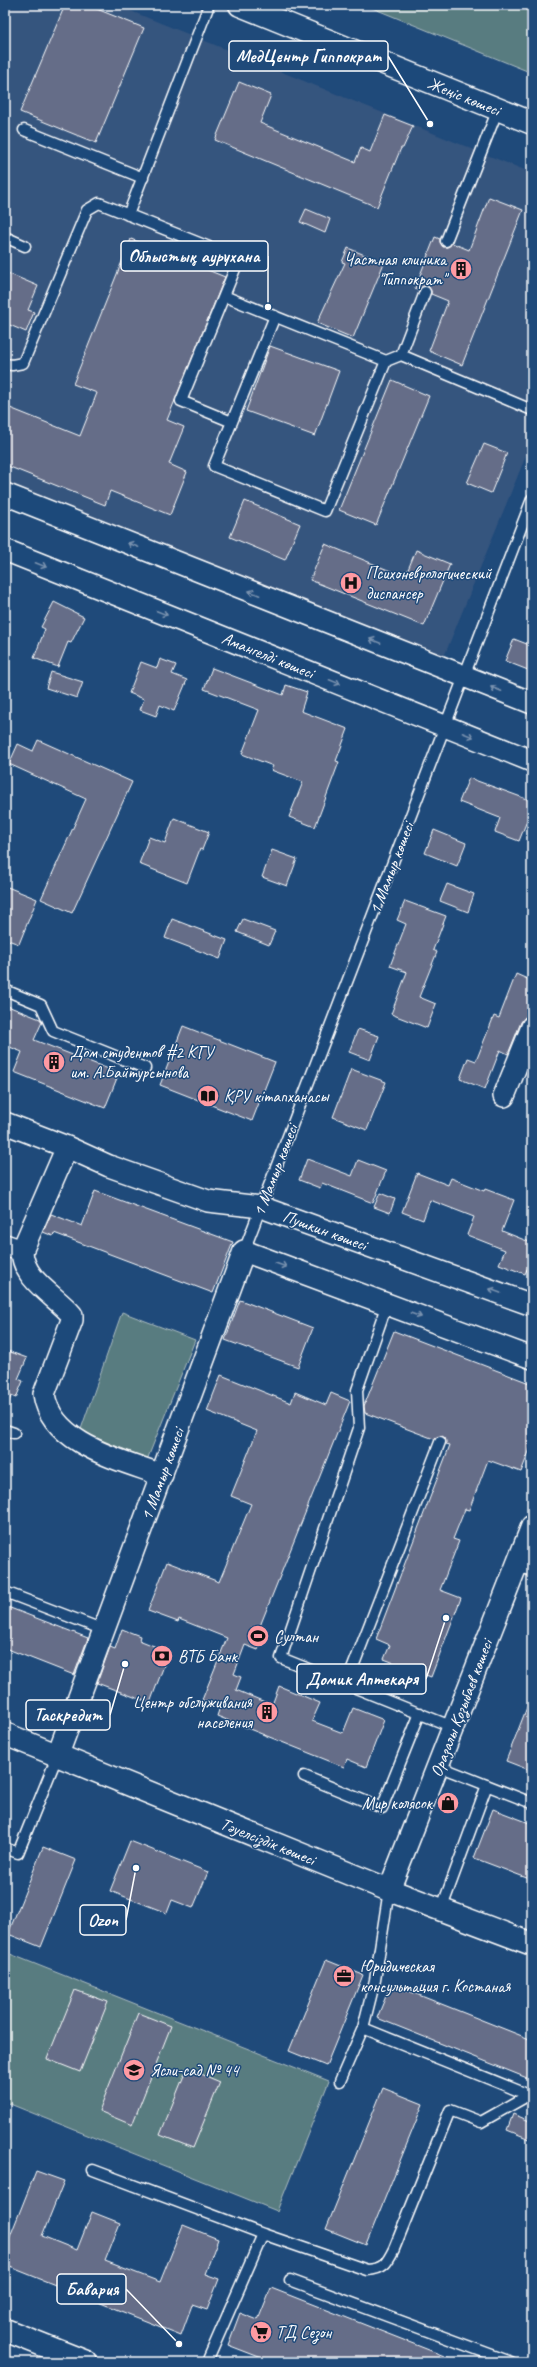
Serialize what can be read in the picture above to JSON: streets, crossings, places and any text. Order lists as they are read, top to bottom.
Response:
{
  "streets": {
    "main road": ["Жеңіс көшесі", "Тәуелсіздік көшесі"],
    "street": [
      "Амангелді көшесі",
      "1 Мамыр көшесі",
      "Пушкин көшесі",
      "Оразалы Қозыбаев көшесі"
    ]
  },
  "crossings": [
    ["Амангелді көшесі", "1 Мамыр көшесі"],
    ["1 Мамыр көшесі", "Пушкин көшесі"],
    ["1 Мамыр көшесі", "Тәуелсіздік көшесі"],
    ["Оразалы Қозыбаев көшесі", "Тәуелсіздік көшесі"]
  ],
  "places": {
    "other": [
      "МедЦентр Гиппократ",
      "Облыстық аурухана",
      "Домик Аптекаря",
      "Таскредит",
      "Ozon",
      "Бавария"
    ],
    "building": ["Частная клиника \"Гиппократ\"", "Дом студентов #2 КГУ им. А.Байтурсынова", "Центр обслуживания населения"],
    "hospital": ["Психоневрологический диспансер"],
    "library": ["ҚРУ кітапханасы"],
    "sports": ["Султан"],
    "bank": ["ВТБ Банк"],
    "shop": ["Мир колясок"],
    "office": ["Юридическая консультация г. Костаная"],
    "school or university": ["Ясли-сад № 44"],
    "supermarket": ["ТД Сезон"]
  }
}
